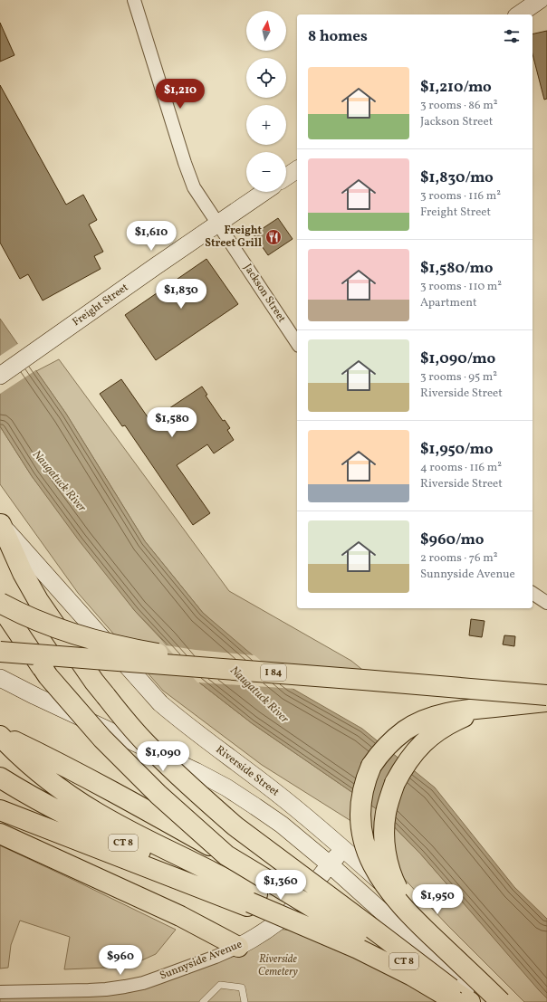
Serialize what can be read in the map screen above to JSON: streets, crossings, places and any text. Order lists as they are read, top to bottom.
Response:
{
  "streets": {
    "highway": ["I 84", "CT 8"],
    "street": [
      "Jackson Street",
      "Freight Street",
      "Riverside Street",
      "Sunnyside Avenue"
    ]
  },
  "crossings": [
    ["Jackson Street", "Freight Street"],
    ["Riverside Street", "Sunnyside Avenue"]
  ],
  "water": ["Naugatuck River"],
  "parks": ["Riverside Cemetery"],
  "places": {
    "restaurant": ["Freight Street Grill"]
  },
  "north": "top",
  "page": {
    "map_buttons": ["+", "−"],
    "heading": "8 homes",
    "list": [
      {
        "name": "$1,210/mo",
        "note": "3 rooms · 86 m² · Jackson Street"
      },
      {
        "name": "$1,830/mo",
        "note": "3 rooms · 116 m² · Freight Street"
      },
      {
        "name": "$1,580/mo",
        "note": "3 rooms · 110 m² · Apartment"
      },
      {
        "name": "$1,090/mo",
        "note": "3 rooms · 95 m² · Riverside Street"
      },
      {
        "name": "$1,950/mo",
        "note": "4 rooms · 116 m² · Riverside Street"
      },
      {
        "name": "$960/mo",
        "note": "2 rooms · 76 m² · Sunnyside Avenue"
      }
    ],
    "price": [
      "$1,210",
      "$1,610",
      "$1,830",
      "$1,580",
      "$1,090",
      "$1,360",
      "$1,950",
      "$960"
    ]
  }
}
